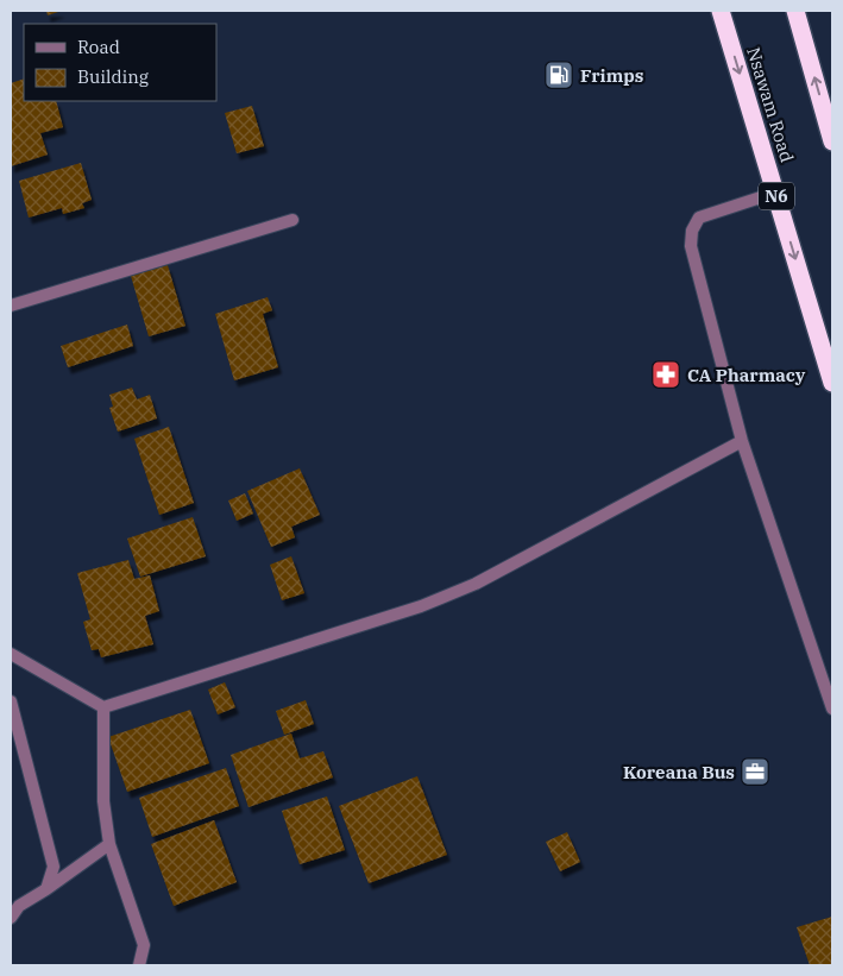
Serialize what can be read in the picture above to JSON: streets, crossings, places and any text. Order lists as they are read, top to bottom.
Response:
{
  "streets": {
    "highway": ["Nsawam Road", "N6"]
  },
  "places": {
    "fuel station": ["Frimps"],
    "pharmacy": ["CA Pharmacy"],
    "office": ["Koreana Bus"]
  },
  "legend": ["Road", "Building"]
}
